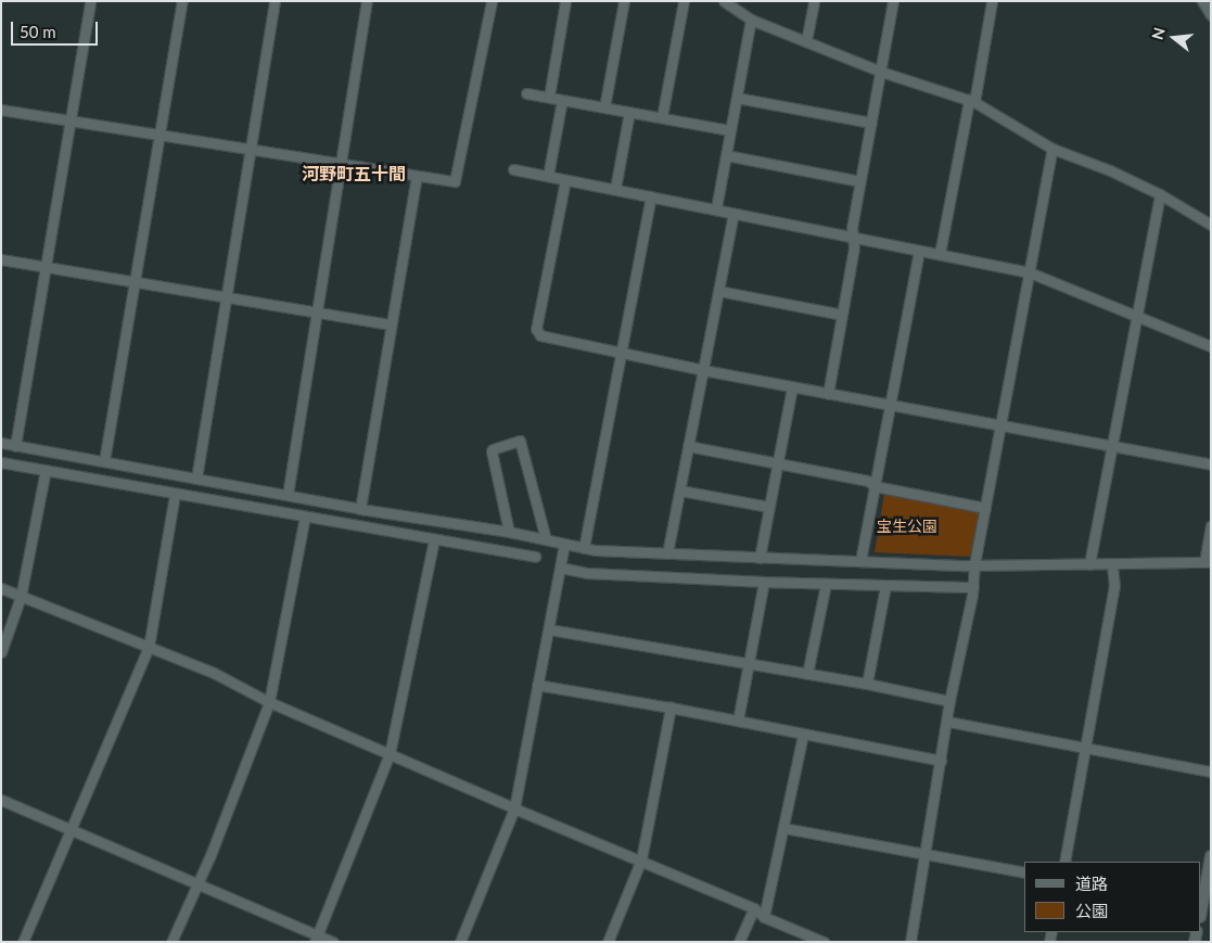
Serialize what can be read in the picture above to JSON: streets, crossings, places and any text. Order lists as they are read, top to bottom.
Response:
{
  "districts": ["河野町五十間"],
  "parks": ["宝生公園"],
  "legend": ["道路", "公園"],
  "scale_bar": "50 m",
  "north": "left"
}
